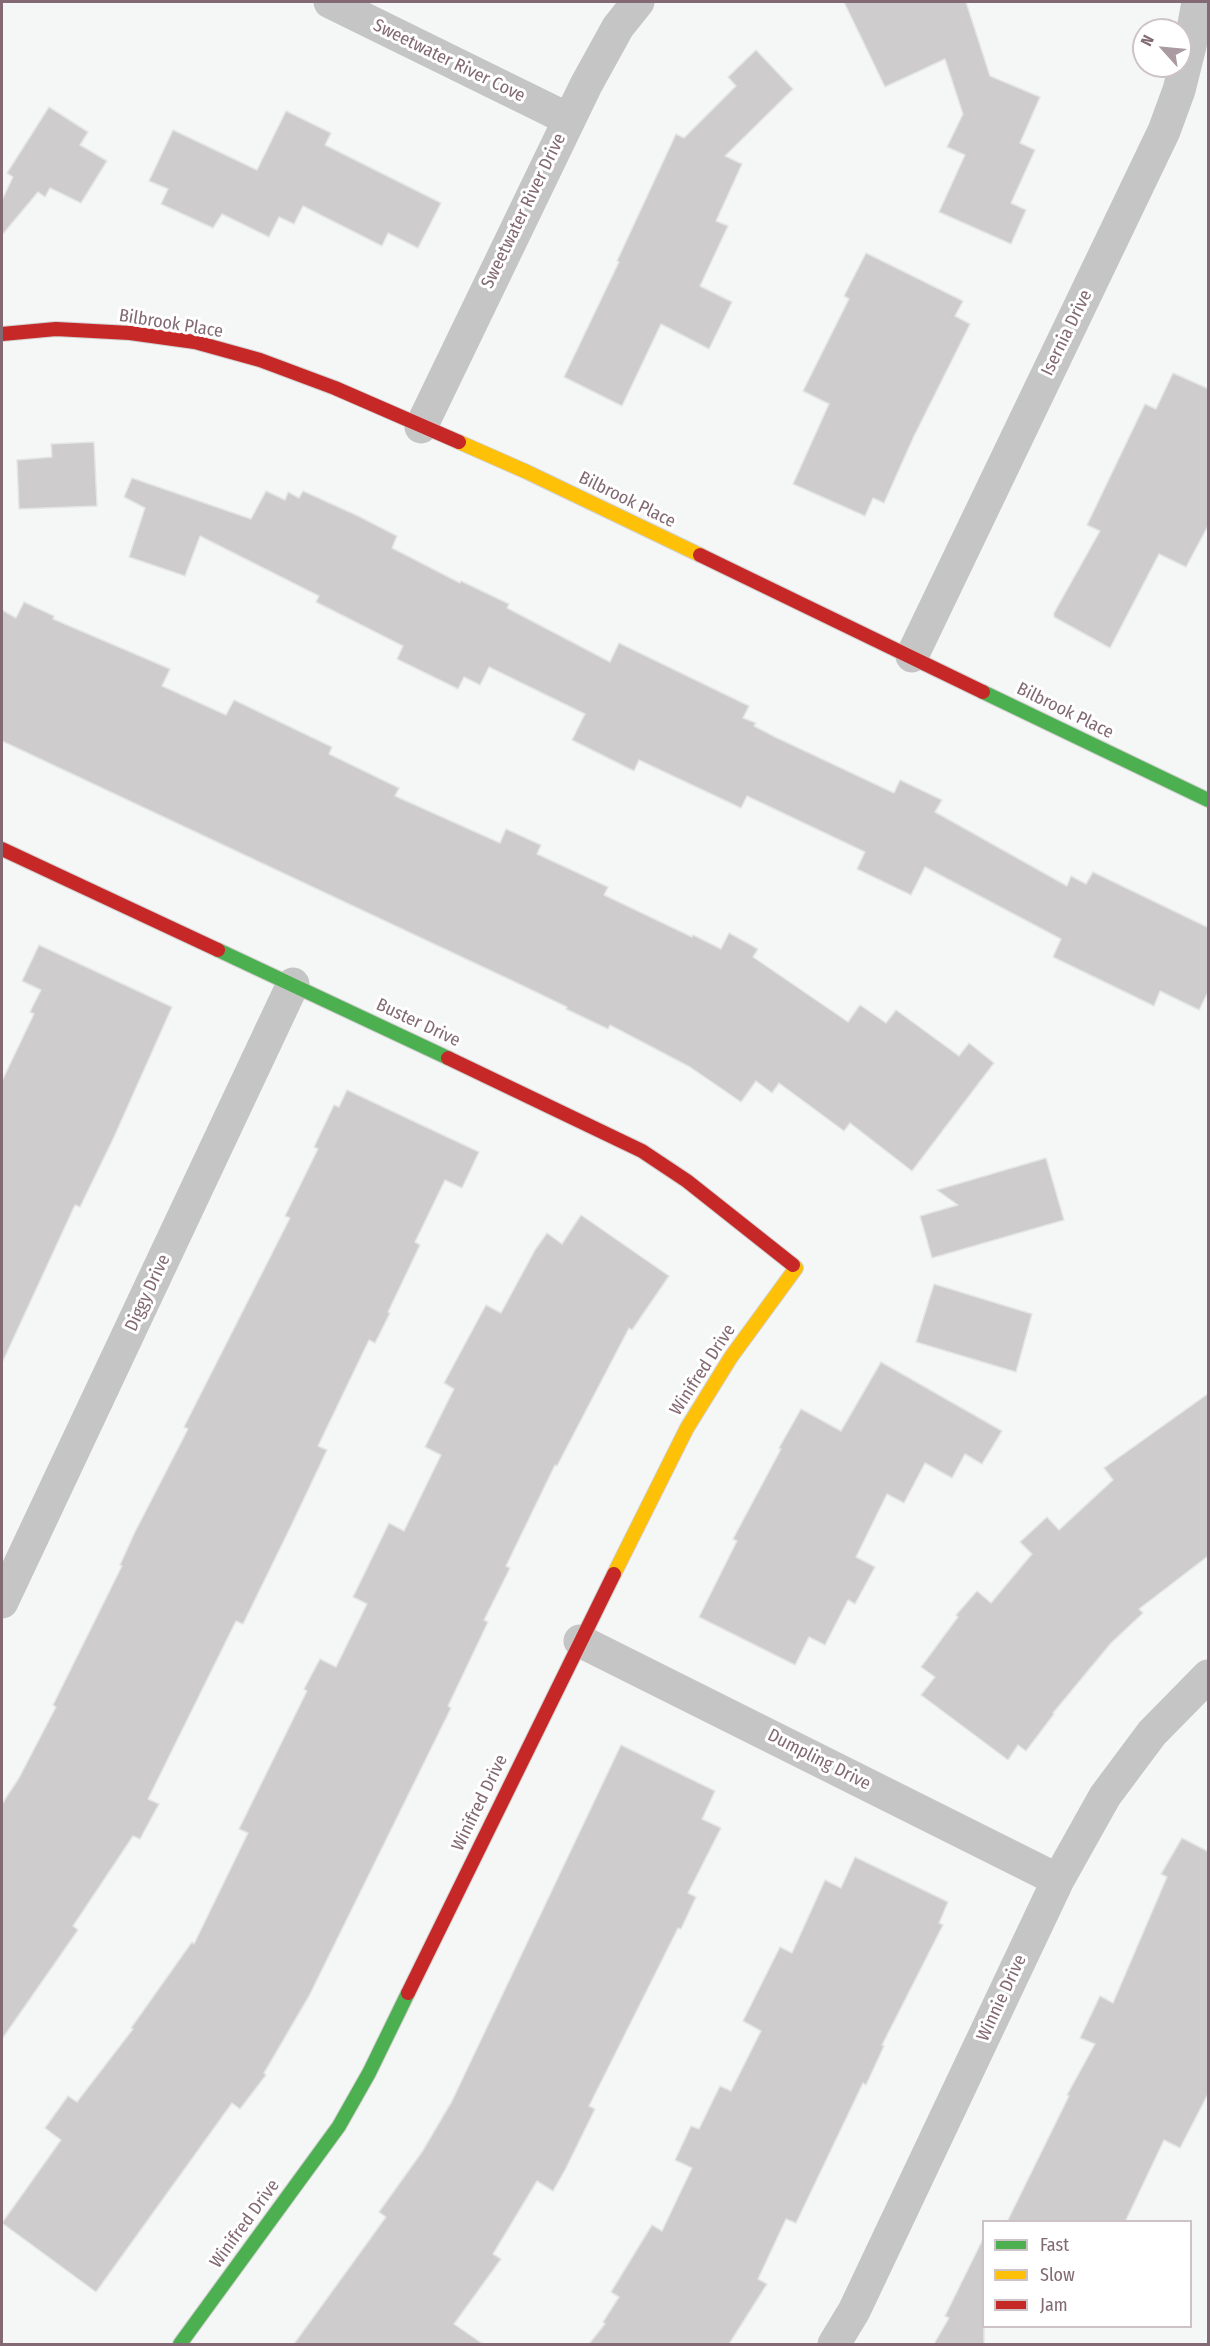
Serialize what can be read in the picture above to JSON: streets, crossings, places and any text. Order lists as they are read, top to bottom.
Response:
{
  "streets": {
    "street": [
      "Sweetwater River Cove",
      "Sweetwater River Drive",
      "Bilbrook Place",
      "Isernia Drive",
      "Buster Drive",
      "Diggy Drive",
      "Winifred Drive",
      "Dumpling Drive",
      "Winnie Drive"
    ]
  },
  "crossings": [
    ["Sweetwater River Cove", "Sweetwater River Drive"],
    ["Sweetwater River Drive", "Bilbrook Place"],
    ["Bilbrook Place", "Isernia Drive"],
    ["Buster Drive", "Diggy Drive"],
    ["Buster Drive", "Winifred Drive"],
    ["Winifred Drive", "Dumpling Drive"],
    ["Dumpling Drive", "Winnie Drive"]
  ],
  "legend": ["Fast", "Slow", "Jam"],
  "north": "top left"
}
